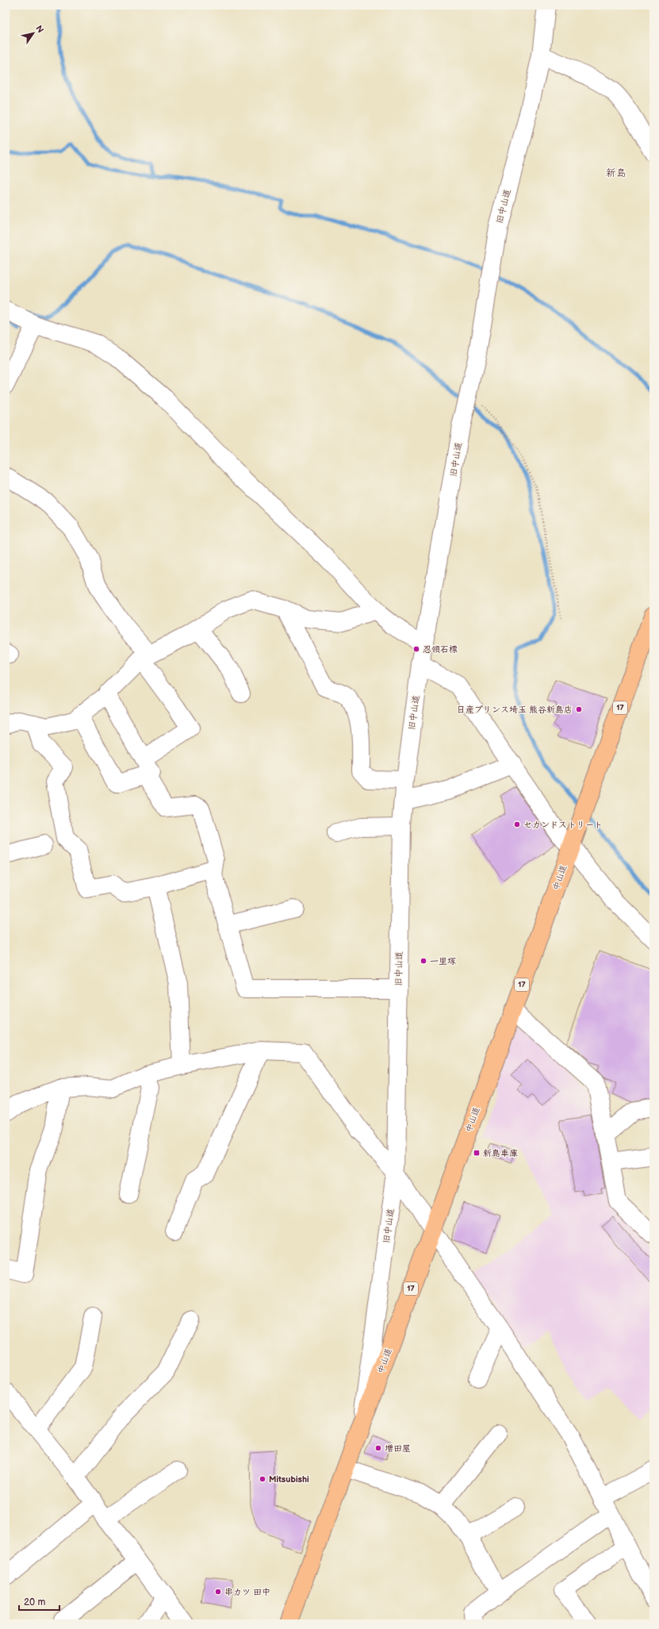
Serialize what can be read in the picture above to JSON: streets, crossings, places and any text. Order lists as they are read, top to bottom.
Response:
{
  "streets": {
    "highway": ["17", "中山道"],
    "street": ["旧中山道"]
  },
  "crossings": [
    ["旧中山道", "中山道"]
  ],
  "districts": ["新島"],
  "places": {
    "other": [
      "忍領石標",
      "日産プリンス埼玉 熊谷新島店",
      "セカンドストリート",
      "一里塚",
      "増田屋",
      "Mitsubishi",
      "串カツ 田中"
    ],
    "transit": ["新島車庫"]
  },
  "scale_bar": "20 m",
  "north": "top right"
}
